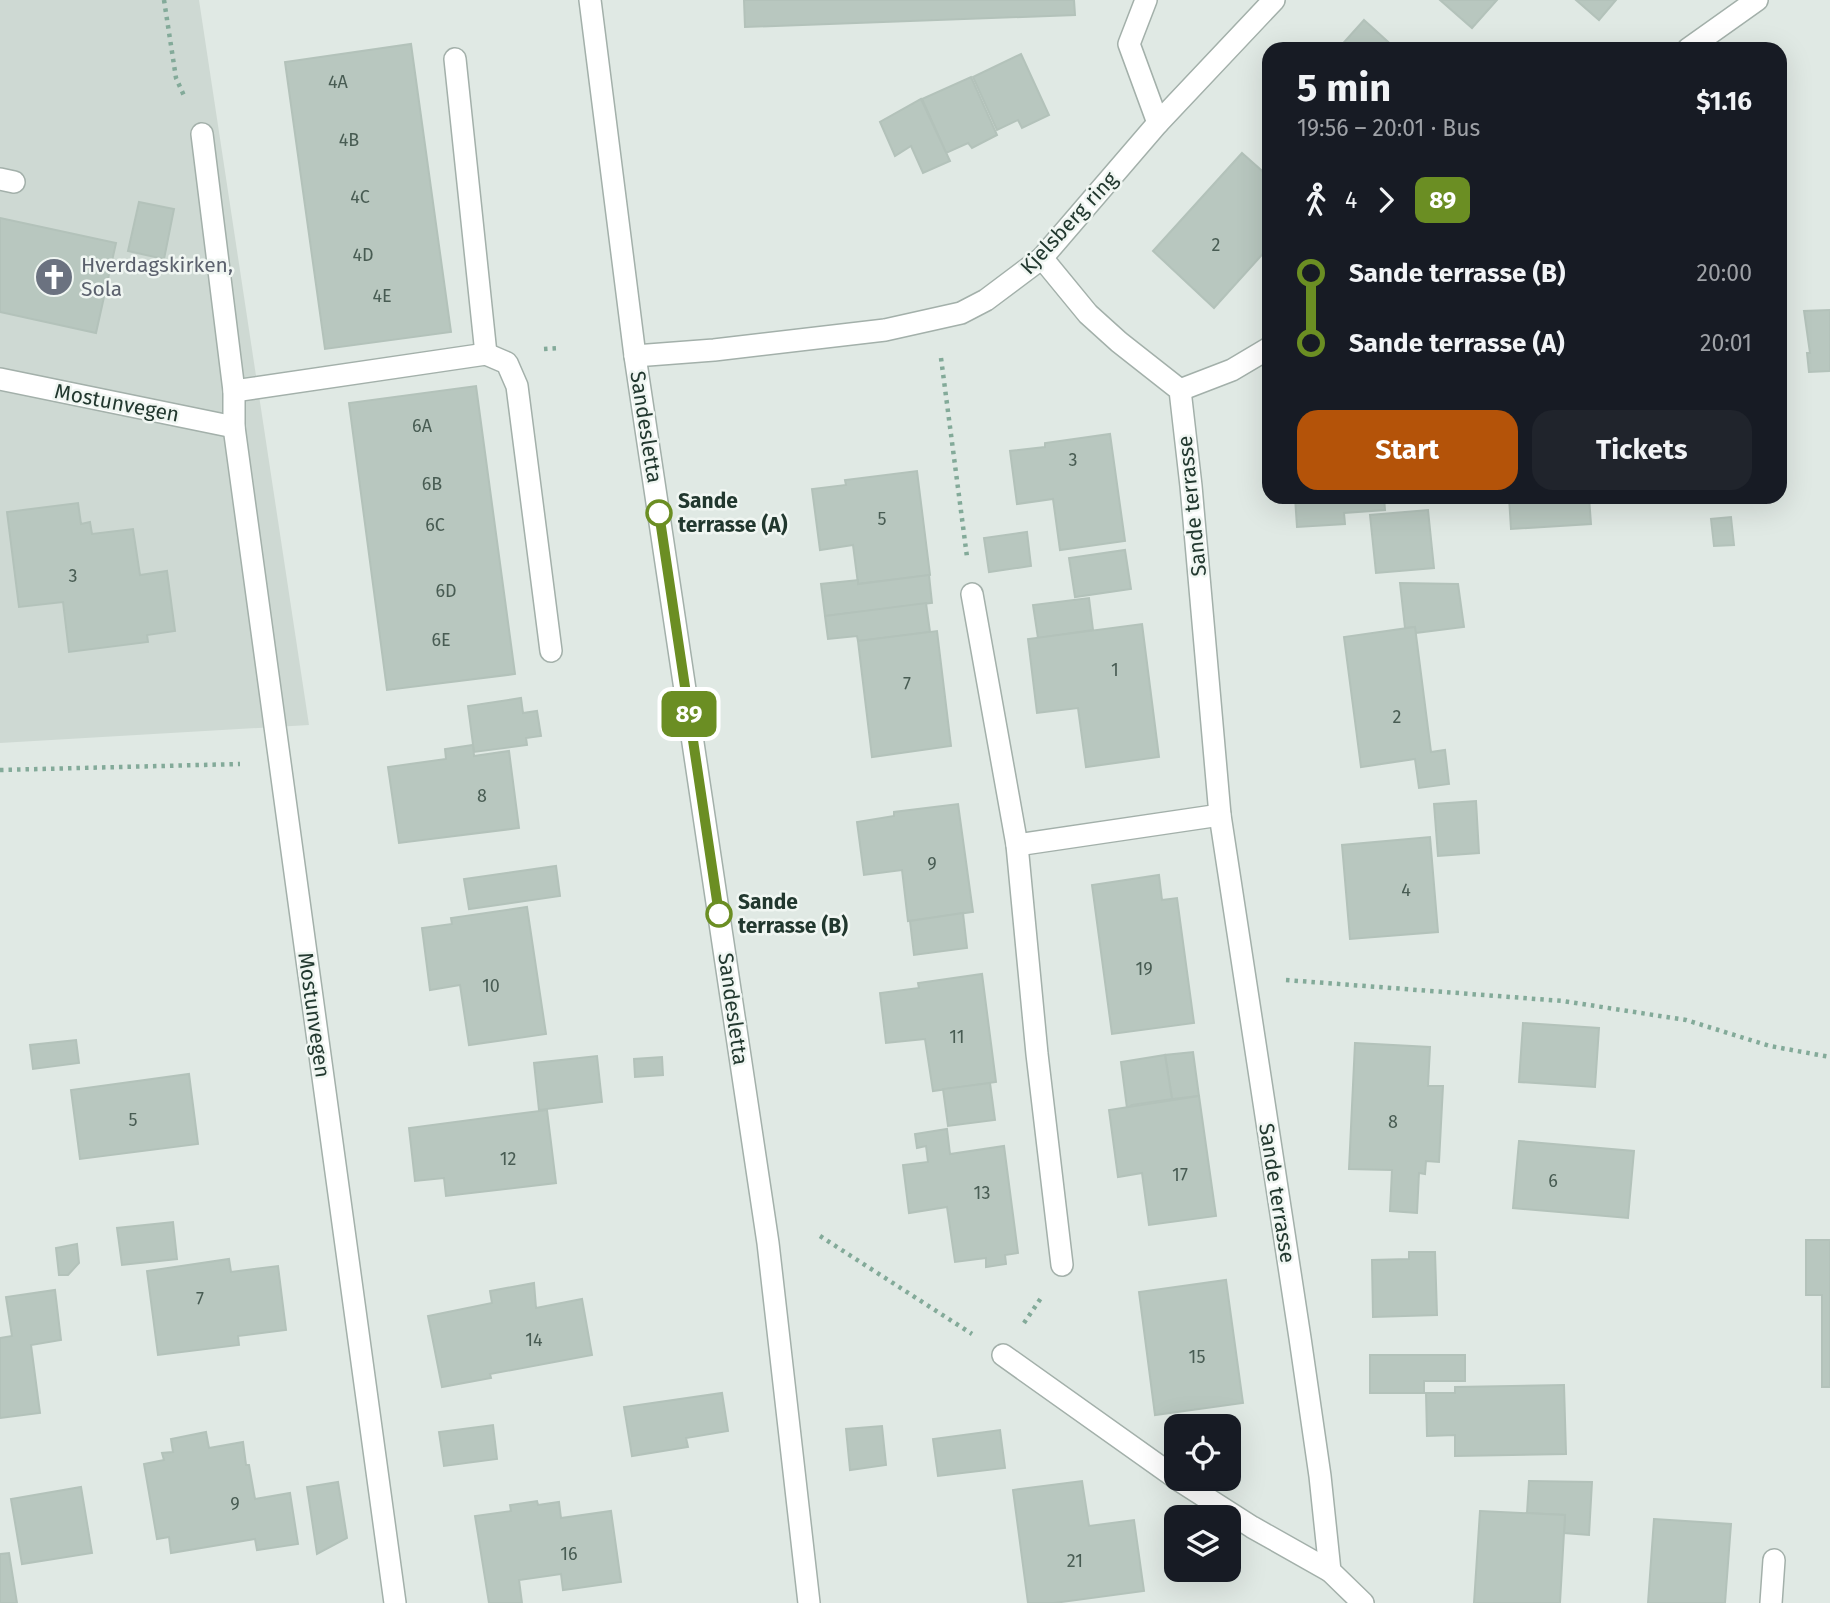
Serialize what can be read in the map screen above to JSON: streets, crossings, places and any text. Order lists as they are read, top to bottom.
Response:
{
  "streets": {
    "street": [
      "Kjelsberg ring",
      "Mostunvegen",
      "Sandesletta",
      "Sande terrasse"
    ]
  },
  "crossings": [
    ["Kjelsberg ring", "Sandesletta"]
  ],
  "places": {
    "church": ["Hverdagskirken, Sola"],
    "other": ["Sande terrasse (A)", "Sande terrasse (B)"]
  },
  "lines": ["bus line 89"],
  "house_numbers": [
    "4A",
    "4B",
    "4C",
    "2",
    "4D",
    "4E",
    "6A",
    "3",
    "6B",
    "5",
    "6C",
    "3",
    "6D",
    "6E",
    "1",
    "7",
    "2",
    "8",
    "9",
    "4",
    "19",
    "10",
    "11",
    "5",
    "8",
    "12",
    "17",
    "6",
    "13",
    "7",
    "14",
    "15",
    "9",
    "16",
    "21"
  ],
  "page": {
    "on_map": "89",
    "heading": ["5 min", "19:56 – 20:01 · Bus", "$1.16"],
    "legs": ["4", "89"],
    "list": [
      {
        "name": "Sande terrasse (B)",
        "value": "20:00"
      },
      {
        "name": "Sande terrasse (A)",
        "value": "20:01"
      }
    ],
    "buttons": ["Start", "Tickets"]
  }
}
